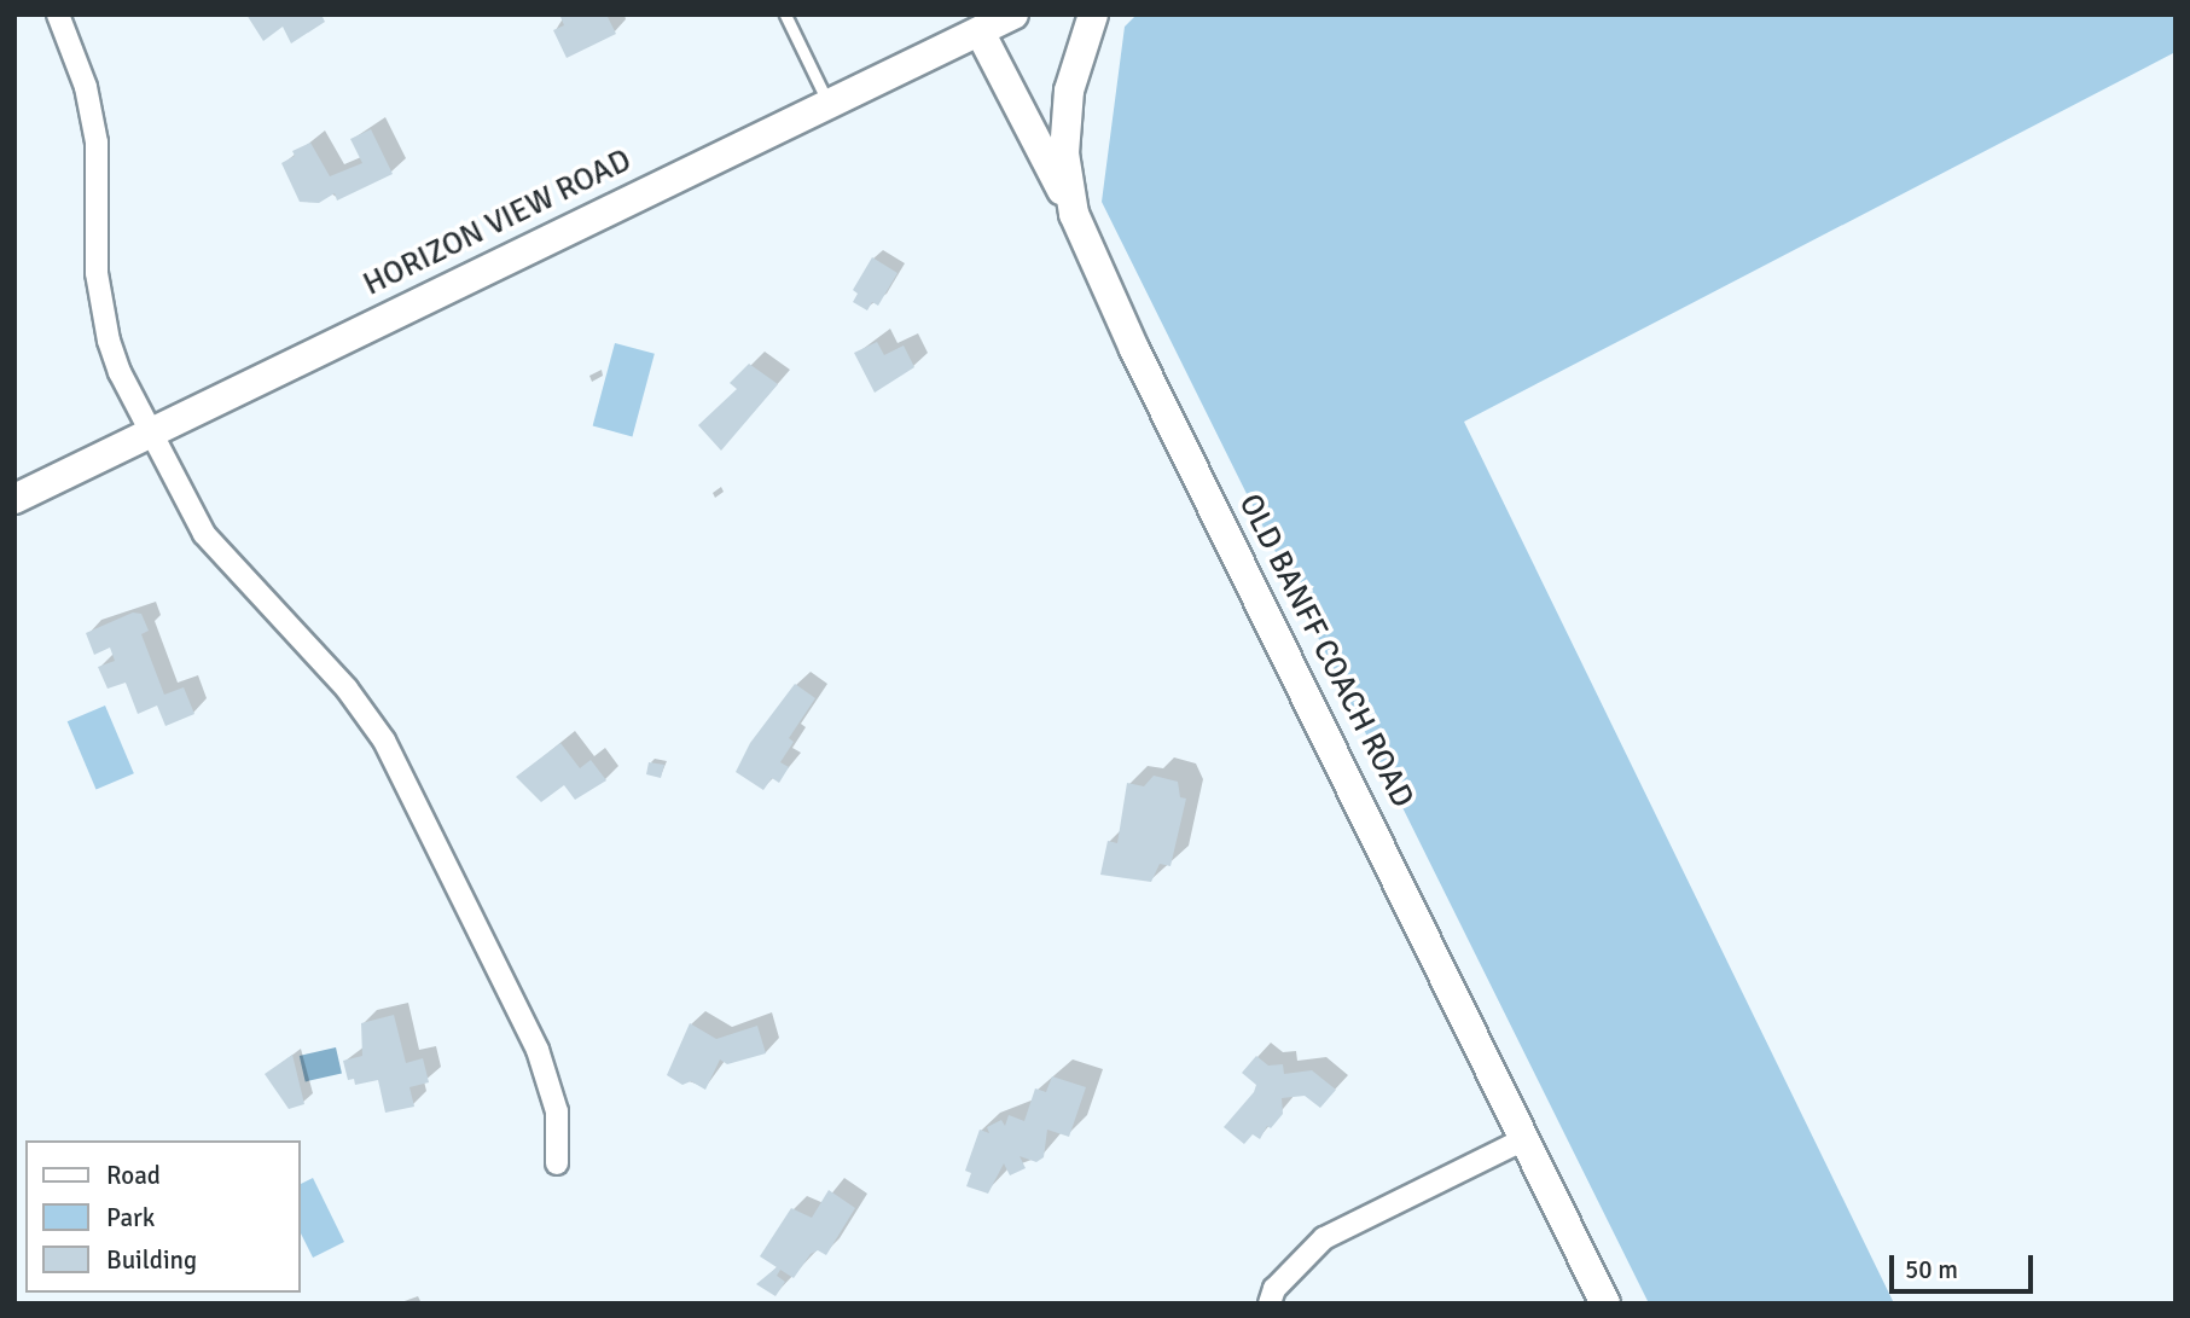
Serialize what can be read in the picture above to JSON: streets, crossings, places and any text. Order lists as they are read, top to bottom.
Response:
{
  "streets": {
    "main road": ["HORIZON VIEW ROAD", "OLD BANFF COACH ROAD"]
  },
  "legend": ["Road", "Park", "Building"],
  "scale_bar": "50 m"
}
